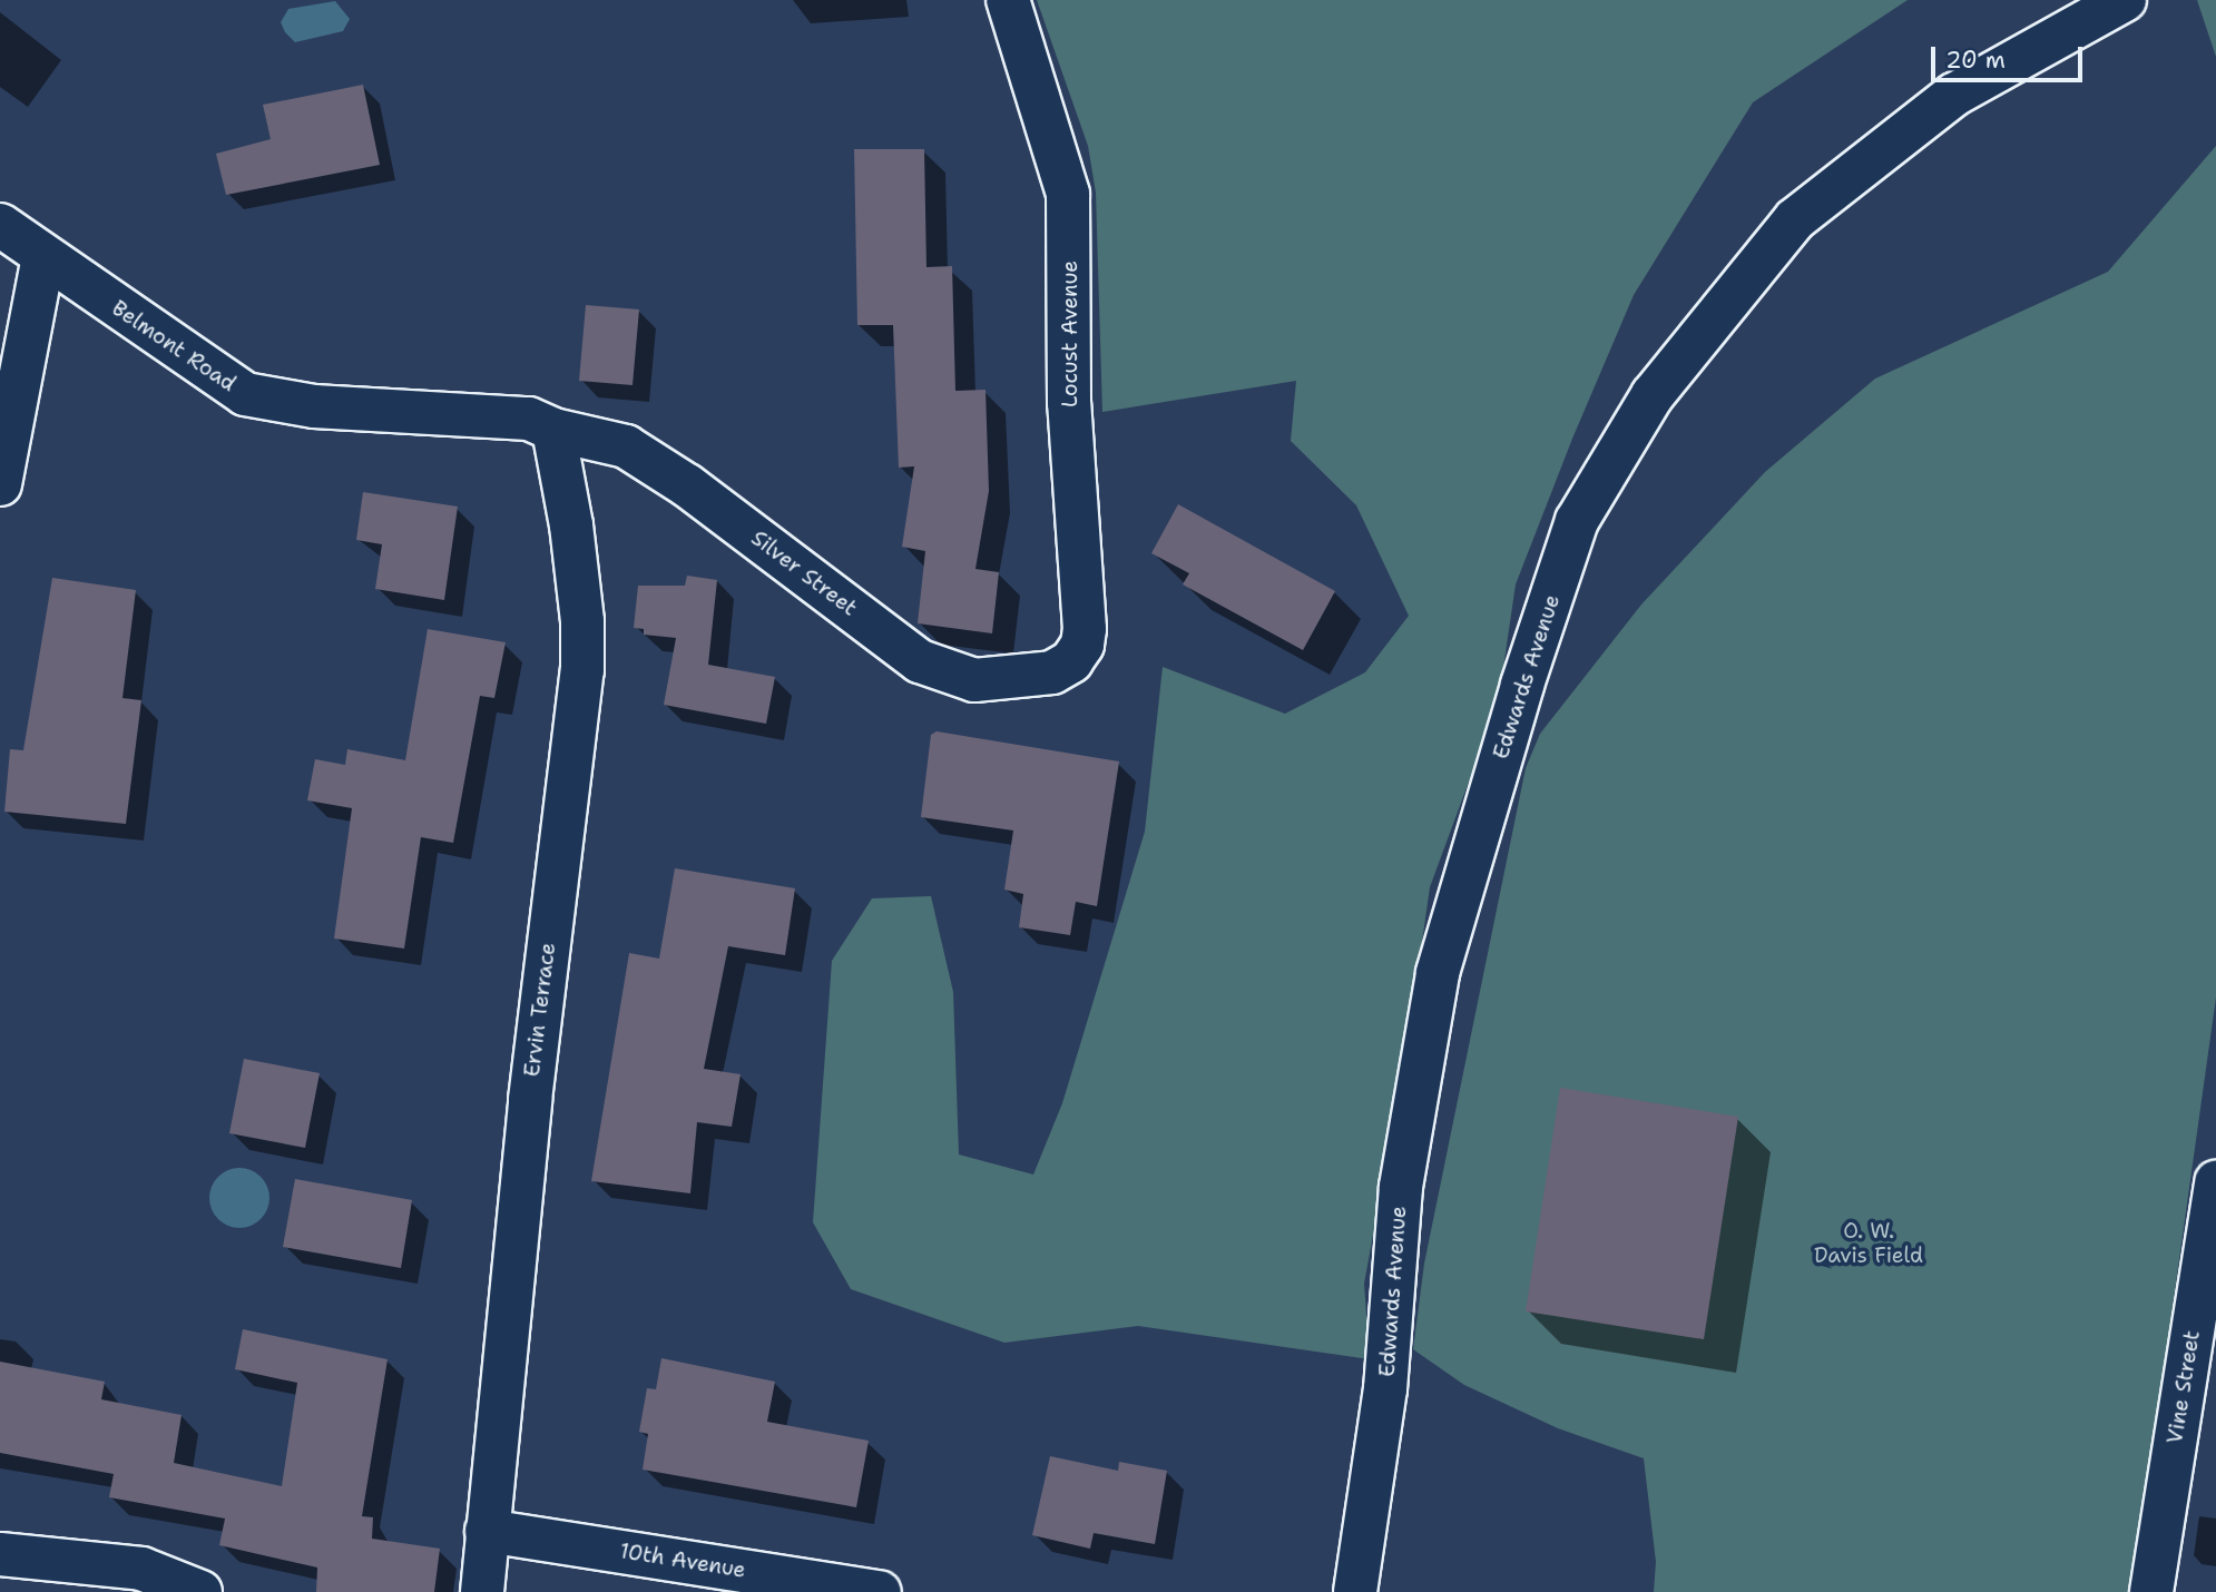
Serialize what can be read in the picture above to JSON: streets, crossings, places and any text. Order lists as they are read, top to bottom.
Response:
{
  "streets": {
    "street": [
      "Locust Avenue",
      "Belmont Road",
      "Silver Street",
      "Edwards Avenue",
      "Ervin Terrace",
      "Vine Street",
      "10th Avenue"
    ]
  },
  "crossings": [
    ["Locust Avenue", "Silver Street"],
    ["Belmont Road", "Silver Street"],
    ["Belmont Road", "Ervin Terrace"],
    ["Silver Street", "Ervin Terrace"],
    ["Ervin Terrace", "10th Avenue"]
  ],
  "parks": ["O. W. Davis Field"],
  "scale_bar": "20 m"
}
